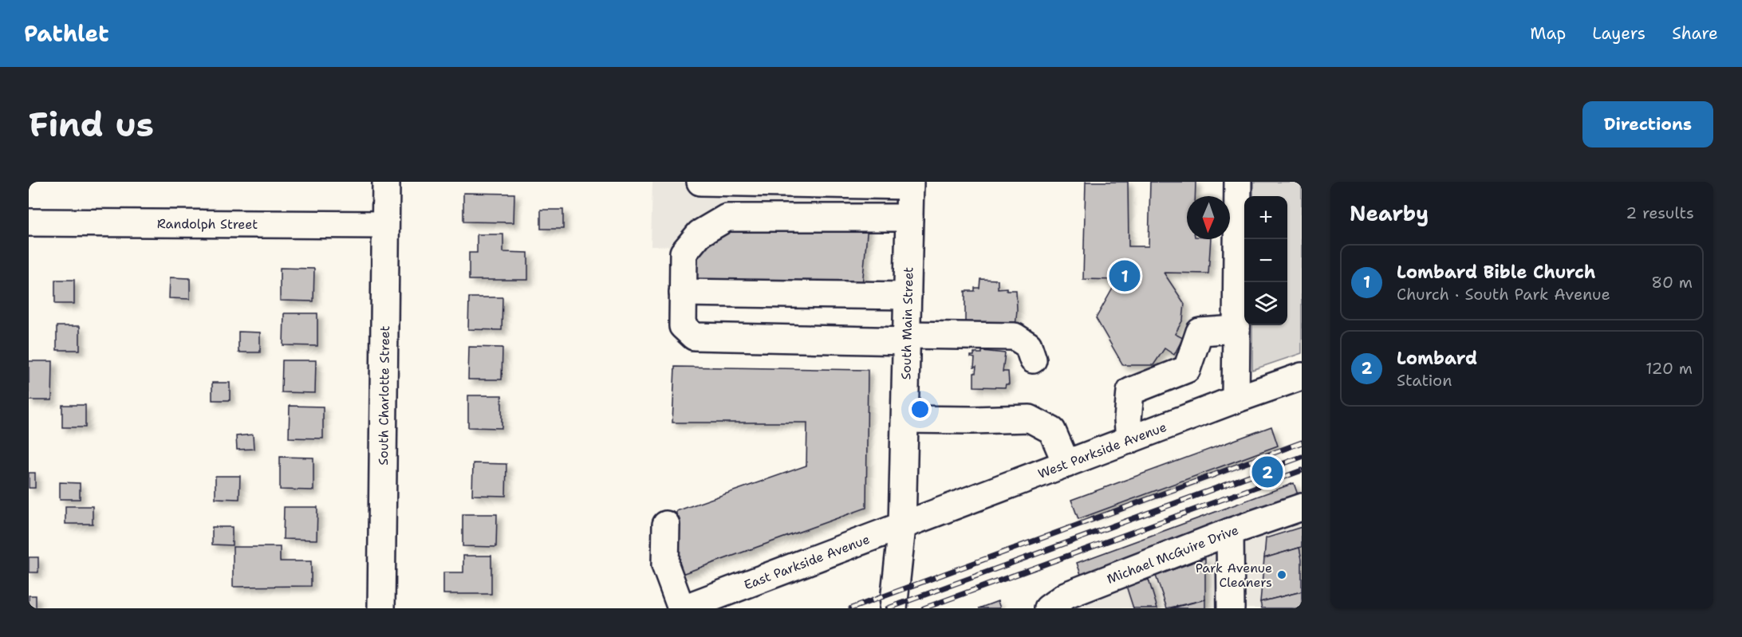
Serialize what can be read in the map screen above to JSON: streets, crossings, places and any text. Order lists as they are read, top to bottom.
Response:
{
  "streets": {
    "street": [
      "Randolph Street",
      "South Main Street",
      "South Charlotte Street",
      "West Parkside Avenue",
      "Michael McGuire Drive",
      "East Parkside Avenue"
    ]
  },
  "crossings": [
    ["Randolph Street", "South Charlotte Street"],
    ["South Main Street", "West Parkside Avenue"],
    ["South Main Street", "East Parkside Avenue"],
    ["West Parkside Avenue", "East Parkside Avenue"]
  ],
  "places": ["Park Avenue Cleaners"],
  "north": "bottom",
  "page": {
    "header": "Pathlet",
    "nav": ["Map", "Layers", "Share"],
    "buttons": "Directions",
    "title": "Find us",
    "heading": ["Nearby", "2 results"],
    "map_buttons": ["+", "−"],
    "list": [
      {
        "mark": "1",
        "name": "Lombard Bible Church",
        "note": "Church · South Park Avenue",
        "value": "80 m"
      },
      {
        "mark": "2",
        "name": "Lombard",
        "note": "Station",
        "value": "120 m"
      }
    ],
    "pins": ["1", "2"]
  }
}
